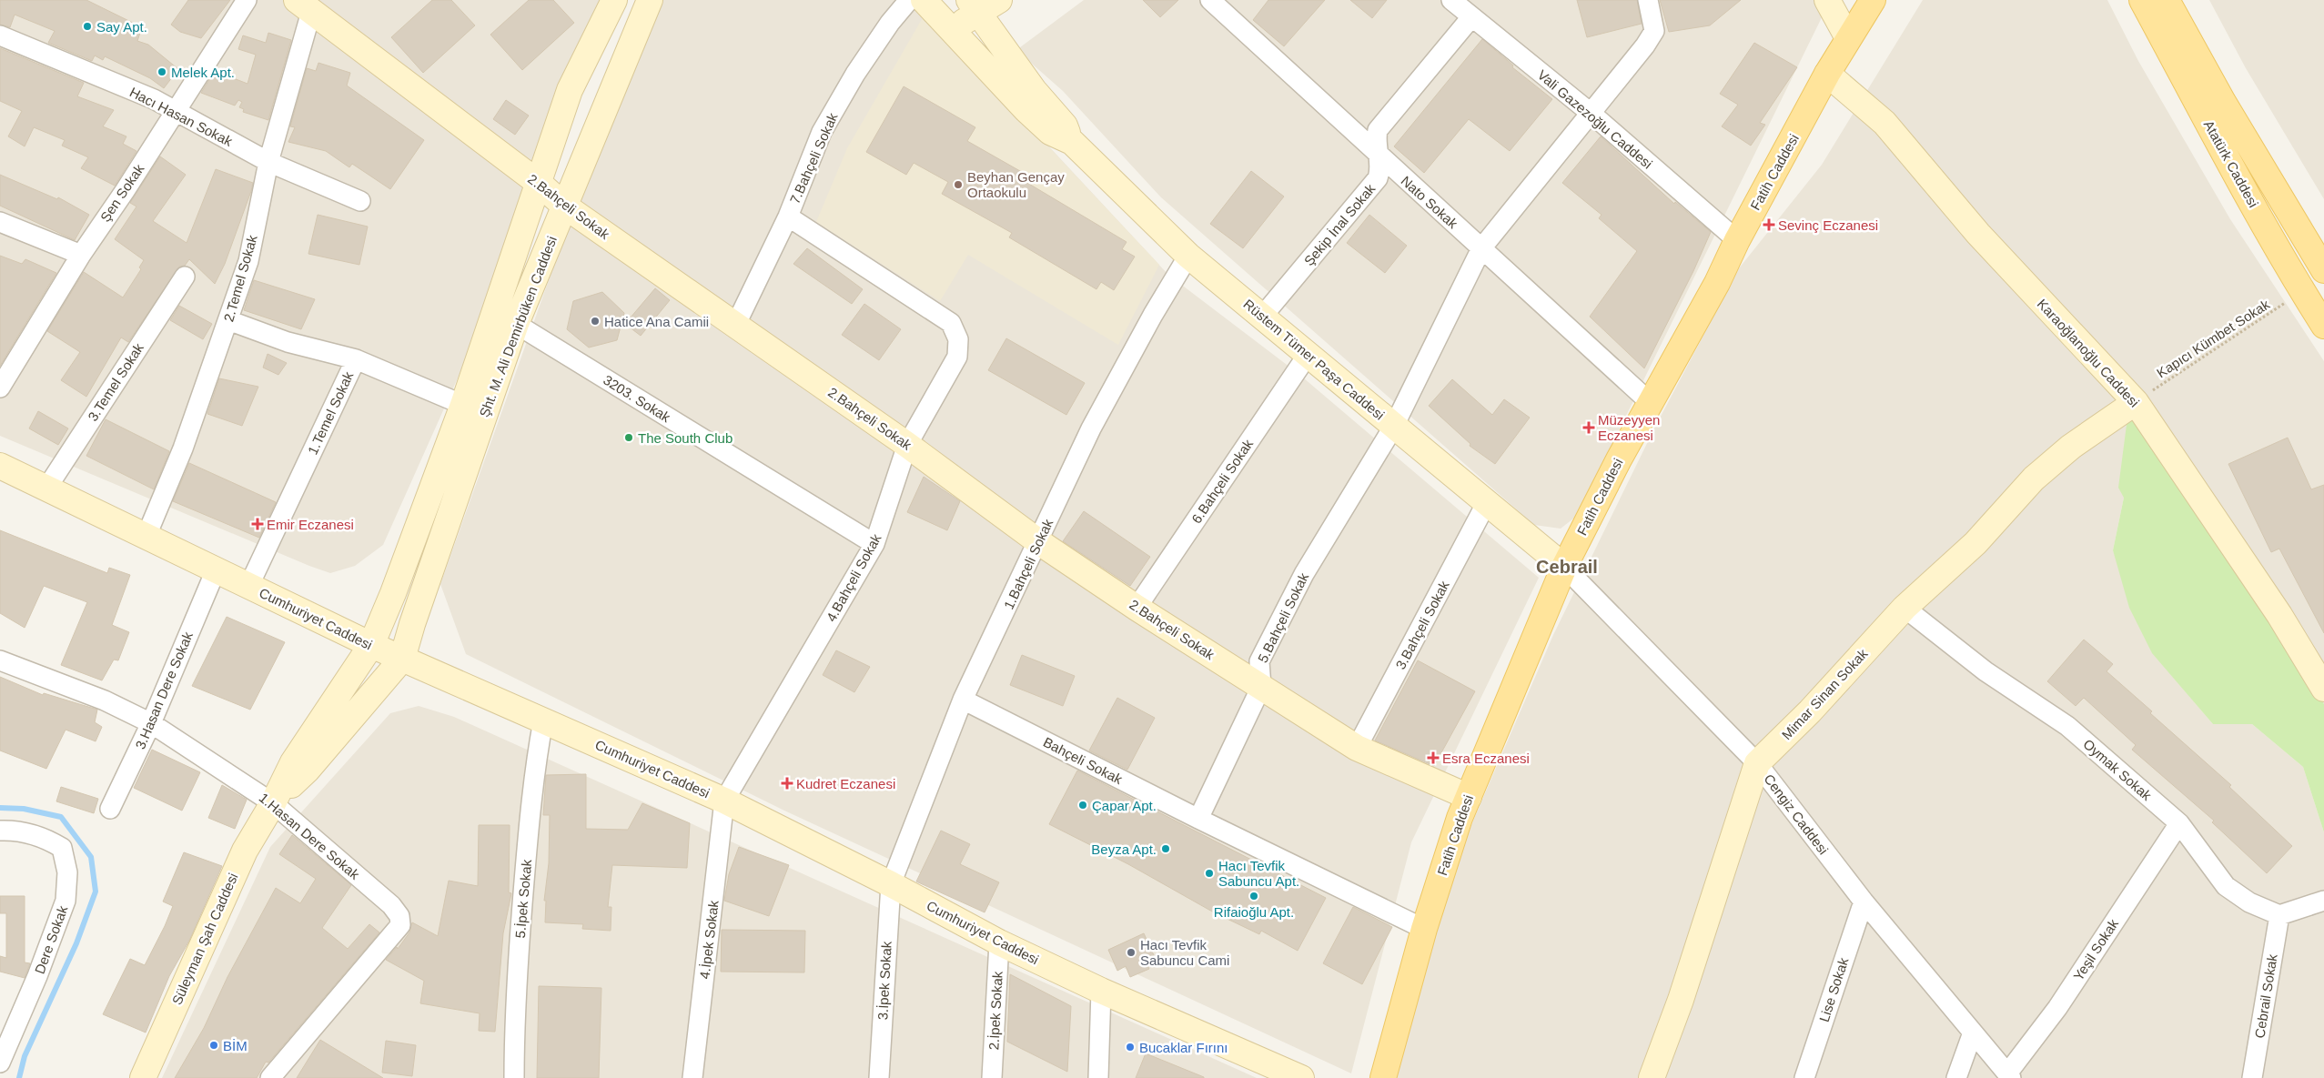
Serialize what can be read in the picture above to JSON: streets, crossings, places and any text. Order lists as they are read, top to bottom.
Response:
{
  "streets": {
    "main road": ["Atatürk Caddesi", "Fatih Caddesi"],
    "street": [
      "Hacı Hasan Sokak",
      "Vali Gazezoğlu Caddesi",
      "7.Bahçeli Sokak",
      "Şen Sokak",
      "Nato Sokak",
      "2.Bahçeli Sokak",
      "Şekip İnal Sokak",
      "2.Temel Sokak",
      "Şht. M. Ali Demirbüken Caddesi",
      "Karaoğlanoğlu Caddesi",
      "Rüstem Tümer Paşa Caddesi",
      "3.Temel Sokak",
      "3203. Sokak",
      "1.Temel Sokak",
      "6.Bahçeli Sokak",
      "1.Bahçeli Sokak",
      "4.Bahçeli Sokak",
      "5.Bahçeli Sokak",
      "Cumhuriyet Caddesi",
      "3.Bahçeli Sokak",
      "3.Hasan Dere Sokak",
      "Mimar Sinan Sokak",
      "Bahçeli Sokak",
      "Oymak Sokak",
      "Cengiz Caddesi",
      "1.Hasan Dere Sokak",
      "5.İpek Sokak",
      "Süleyman Şah Caddesi",
      "Dere Sokak",
      "4.İpek Sokak",
      "Yeşil Sokak",
      "3.İpek Sokak",
      "Lise Sokak",
      "Cebrail Sokak",
      "2.İpek Sokak"
    ],
    "path": ["Kapıcı Kümbet Sokak"]
  },
  "crossings": [
    ["Hacı Hasan Sokak", "Şen Sokak"],
    ["Hacı Hasan Sokak", "2.Temel Sokak"],
    ["Vali Gazezoğlu Caddesi", "Fatih Caddesi"],
    ["Vali Gazezoğlu Caddesi", "Şekip İnal Sokak"],
    ["Vali Gazezoğlu Caddesi", "5.Bahçeli Sokak"],
    ["7.Bahçeli Sokak", "2.Bahçeli Sokak"],
    ["7.Bahçeli Sokak", "4.Bahçeli Sokak"],
    ["Atatürk Caddesi", "Kapıcı Kümbet Sokak"],
    ["Fatih Caddesi", "Nato Sokak"],
    ["Fatih Caddesi", "2.Bahçeli Sokak"],
    ["Fatih Caddesi", "Karaoğlanoğlu Caddesi"],
    ["Fatih Caddesi", "Rüstem Tümer Paşa Caddesi"],
    ["Fatih Caddesi", "Bahçeli Sokak"],
    ["Fatih Caddesi", "Cengiz Caddesi"],
    ["Nato Sokak", "Şekip İnal Sokak"],
    ["Nato Sokak", "5.Bahçeli Sokak"],
    ["2.Bahçeli Sokak", "2.Temel Sokak"],
    ["2.Bahçeli Sokak", "Şht. M. Ali Demirbüken Caddesi"],
    ["2.Bahçeli Sokak", "6.Bahçeli Sokak"],
    ["2.Bahçeli Sokak", "1.Bahçeli Sokak"],
    ["2.Bahçeli Sokak", "4.Bahçeli Sokak"],
    ["2.Bahçeli Sokak", "5.Bahçeli Sokak"],
    ["2.Bahçeli Sokak", "3.Bahçeli Sokak"],
    ["Şekip İnal Sokak", "Rüstem Tümer Paşa Caddesi"],
    ["2.Temel Sokak", "1.Temel Sokak"],
    ["2.Temel Sokak", "Cumhuriyet Caddesi"],
    ["Şht. M. Ali Demirbüken Caddesi", "3203. Sokak"],
    ["Şht. M. Ali Demirbüken Caddesi", "Cumhuriyet Caddesi"],
    ["Şht. M. Ali Demirbüken Caddesi", "Süleyman Şah Caddesi"],
    ["Kapıcı Kümbet Sokak", "Karaoğlanoğlu Caddesi"],
    ["Kapıcı Kümbet Sokak", "Mimar Sinan Sokak"],
    ["Karaoğlanoğlu Caddesi", "Mimar Sinan Sokak"],
    ["Rüstem Tümer Paşa Caddesi", "6.Bahçeli Sokak"],
    ["Rüstem Tümer Paşa Caddesi", "1.Bahçeli Sokak"],
    ["Rüstem Tümer Paşa Caddesi", "5.Bahçeli Sokak"],
    ["Rüstem Tümer Paşa Caddesi", "3.Bahçeli Sokak"],
    ["Rüstem Tümer Paşa Caddesi", "Cengiz Caddesi"],
    ["3.Temel Sokak", "Cumhuriyet Caddesi"],
    ["3203. Sokak", "4.Bahçeli Sokak"],
    ["1.Temel Sokak", "Cumhuriyet Caddesi"],
    ["1.Bahçeli Sokak", "Cumhuriyet Caddesi"],
    ["1.Bahçeli Sokak", "Bahçeli Sokak"],
    ["1.Bahçeli Sokak", "3.İpek Sokak"],
    ["4.Bahçeli Sokak", "Cumhuriyet Caddesi"],
    ["4.Bahçeli Sokak", "4.İpek Sokak"],
    ["5.Bahçeli Sokak", "Bahçeli Sokak"],
    ["Cumhuriyet Caddesi", "3.Hasan Dere Sokak"],
    ["Cumhuriyet Caddesi", "5.İpek Sokak"],
    ["Cumhuriyet Caddesi", "Süleyman Şah Caddesi"],
    ["Cumhuriyet Caddesi", "4.İpek Sokak"],
    ["Cumhuriyet Caddesi", "3.İpek Sokak"],
    ["Cumhuriyet Caddesi", "2.İpek Sokak"],
    ["3.Hasan Dere Sokak", "1.Hasan Dere Sokak"],
    ["Mimar Sinan Sokak", "Oymak Sokak"],
    ["Mimar Sinan Sokak", "Cengiz Caddesi"],
    ["Oymak Sokak", "Yeşil Sokak"],
    ["Oymak Sokak", "Cebrail Sokak"],
    ["Cengiz Caddesi", "Yeşil Sokak"],
    ["Cengiz Caddesi", "Lise Sokak"],
    ["1.Hasan Dere Sokak", "Süleyman Şah Caddesi"]
  ],
  "districts": ["Cebrail"],
  "places": {
    "other": [
      "Say Apt.",
      "Melek Apt.",
      "Beyhan Gençay Ortaokulu",
      "Hatice Ana Camii",
      "The South Club",
      "Çapar Apt.",
      "Beyza Apt.",
      "Hacı Tevfik Sabuncu Apt.",
      "Rifaioğlu Apt.",
      "Hacı Tevfik Sabuncu Cami",
      "BİM",
      "Bucaklar Fırını"
    ],
    "health": [
      "Sevinç Eczanesi",
      "Müzeyyen Eczanesi",
      "Emir Eczanesi",
      "Esra Eczanesi",
      "Kudret Eczanesi"
    ]
  }
}
